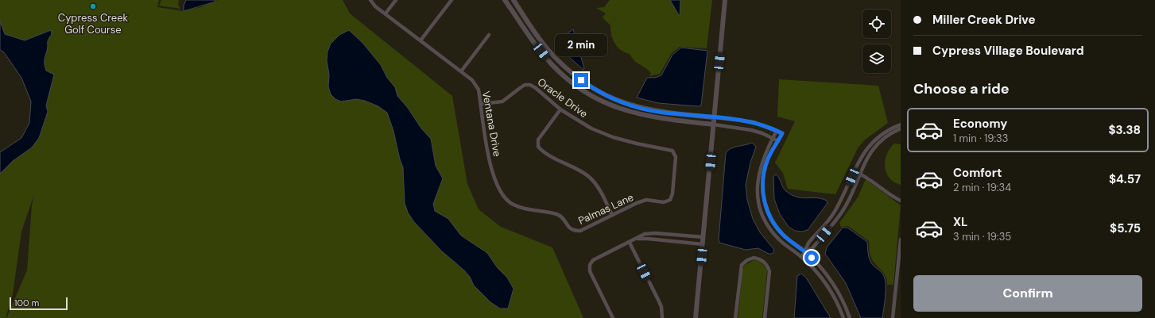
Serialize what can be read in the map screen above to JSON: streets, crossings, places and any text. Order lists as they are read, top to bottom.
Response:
{
  "streets": {
    "street": ["Oracle Drive", "Ventana Drive", "Palmas Lane"]
  },
  "crossings": [
    ["Oracle Drive", "Ventana Drive"],
    ["Oracle Drive", "Palmas Lane"],
    ["Ventana Drive", "Palmas Lane"]
  ],
  "places": ["Cypress Creek Golf Course"],
  "scale_bar": "100 m",
  "page": {
    "banner": ["Miller Creek Drive", "Cypress Village Boulevard"],
    "bubble": "2 min",
    "heading": "Choose a ride",
    "list": [
      {
        "name": "Economy",
        "note": "1 min · 19:33",
        "value": "$3.38"
      },
      {
        "name": "Comfort",
        "note": "2 min · 19:34",
        "value": "$4.57"
      },
      {
        "name": "XL",
        "note": "3 min · 19:35",
        "value": "$5.75"
      }
    ],
    "buttons": "Confirm",
    "scale": "100 m"
  }
}
